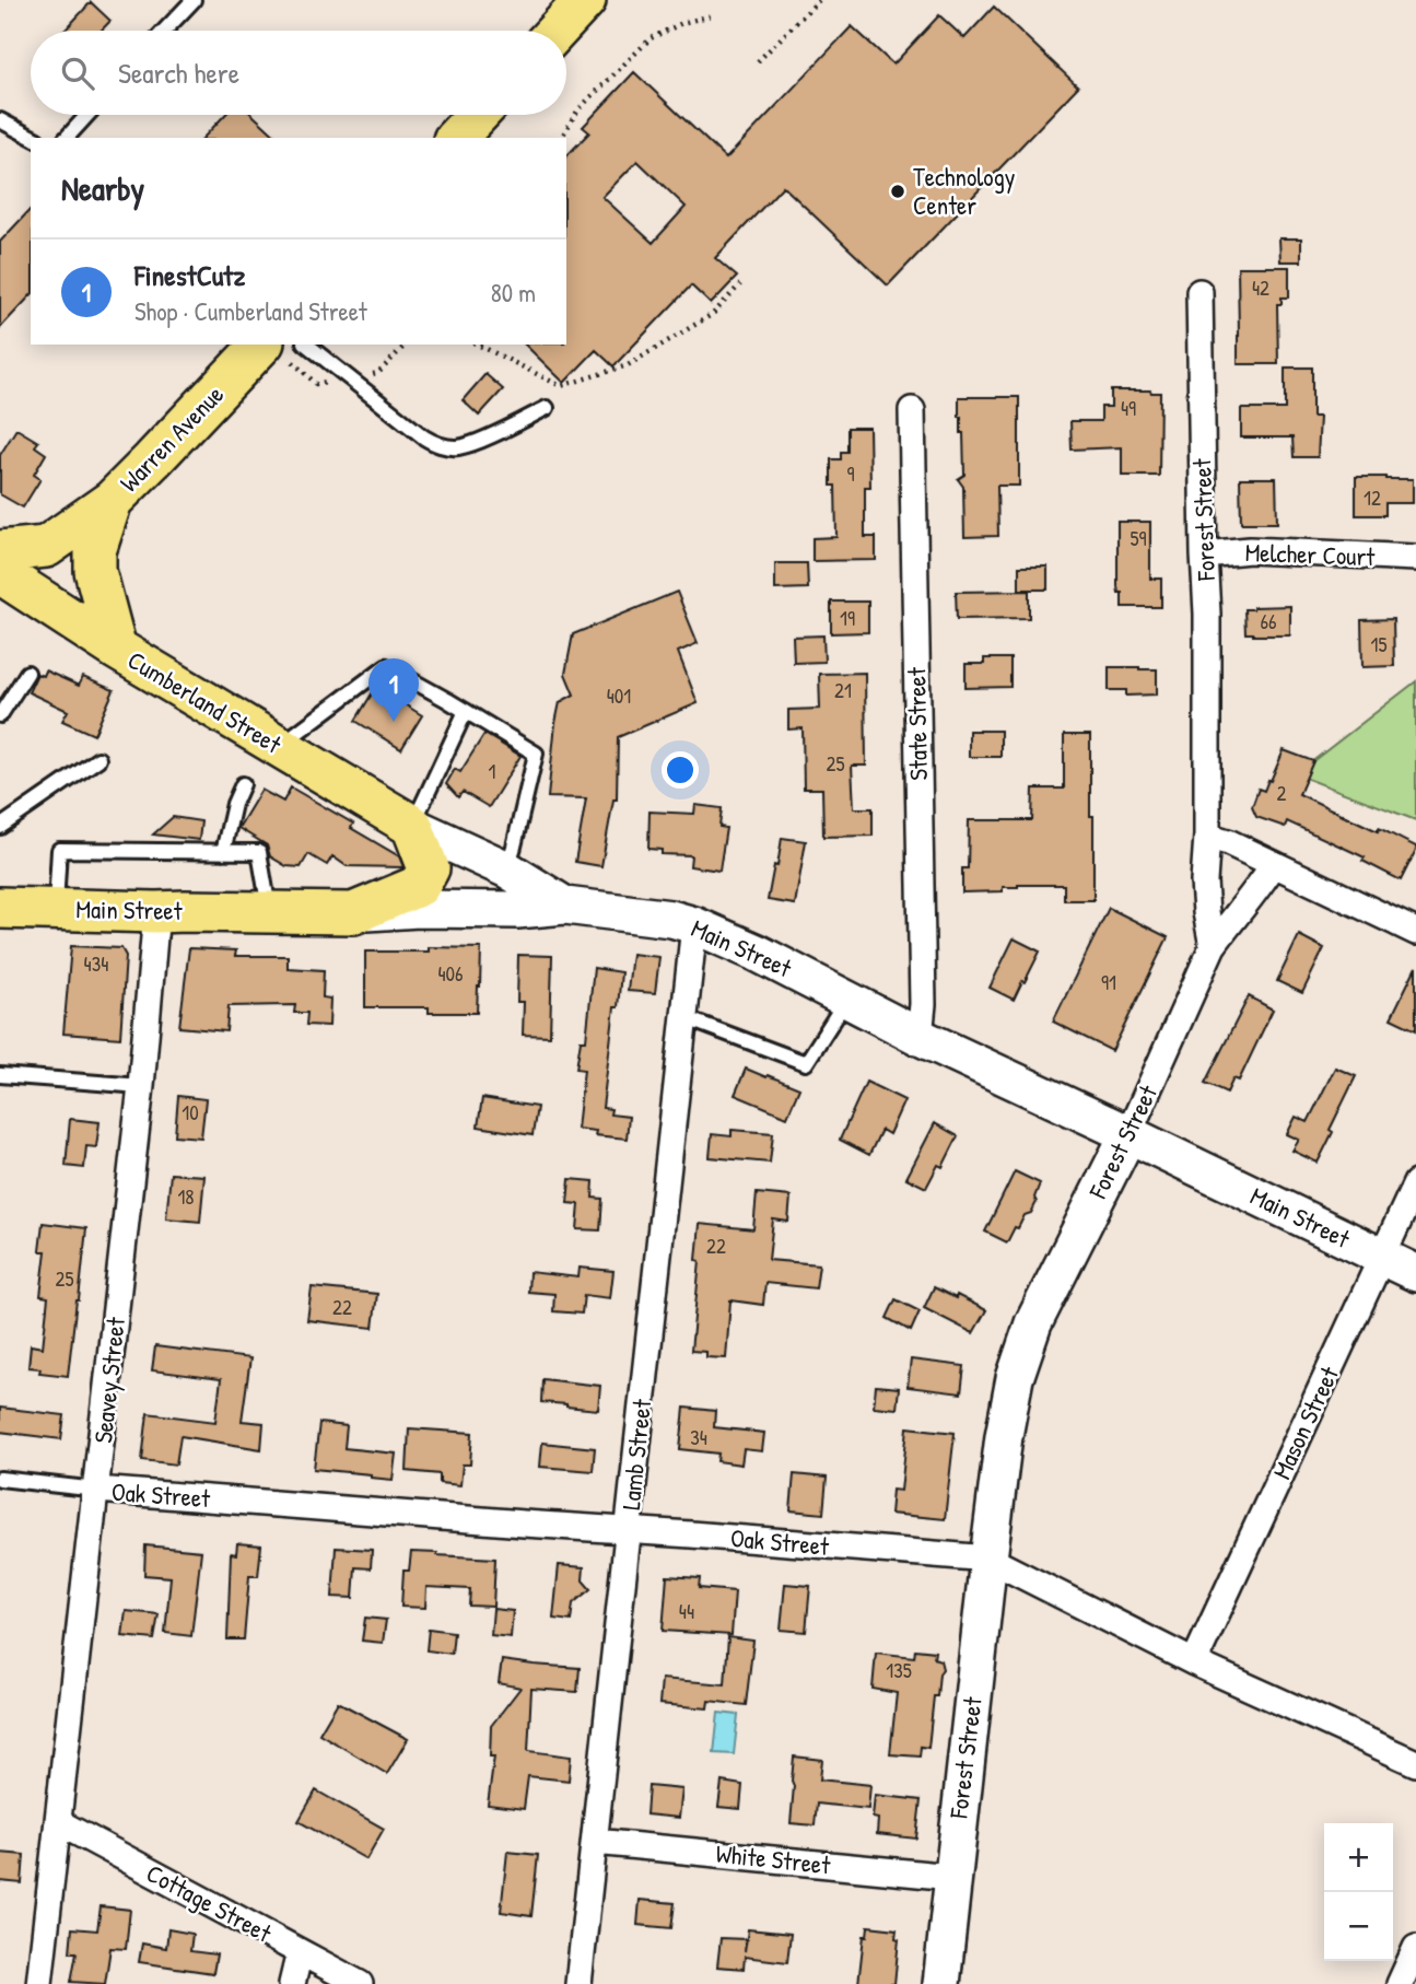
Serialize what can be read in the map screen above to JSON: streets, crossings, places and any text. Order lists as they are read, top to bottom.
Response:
{
  "streets": {
    "main road": [
      "Warren Avenue",
      "Forest Street",
      "Cumberland Street",
      "Main Street"
    ],
    "street": [
      "Melcher Court",
      "State Street",
      "Seavey Street",
      "Mason Street",
      "Lamb Street",
      "Oak Street",
      "White Street",
      "Cottage Street"
    ]
  },
  "crossings": [
    ["Warren Avenue", "Cumberland Street"],
    ["Forest Street", "Melcher Court"],
    ["Forest Street", "Main Street"],
    ["Forest Street", "Oak Street"],
    ["Forest Street", "White Street"],
    ["Cumberland Street", "Main Street"],
    ["State Street", "Main Street"],
    ["Main Street", "Seavey Street"],
    ["Main Street", "Mason Street"],
    ["Main Street", "Lamb Street"],
    ["Seavey Street", "Oak Street"],
    ["Seavey Street", "Cottage Street"],
    ["Mason Street", "Oak Street"],
    ["Lamb Street", "Oak Street"],
    ["Lamb Street", "White Street"]
  ],
  "places": ["Technology Center"],
  "house_numbers": [
    "42",
    "49",
    "9",
    "12",
    "59",
    "19",
    "66",
    "15",
    "21",
    "401",
    "25",
    "1",
    "2",
    "434",
    "406",
    "91",
    "10",
    "18",
    "22",
    "25",
    "22",
    "34",
    "44",
    "135"
  ],
  "page": {
    "search": "Search here",
    "heading": "Nearby",
    "list": [
      {
        "mark": "1",
        "name": "FinestCutz",
        "note": "Shop · Cumberland Street",
        "value": "80 m"
      }
    ],
    "pins": "1",
    "map_buttons": ["+", "−"]
  }
}
